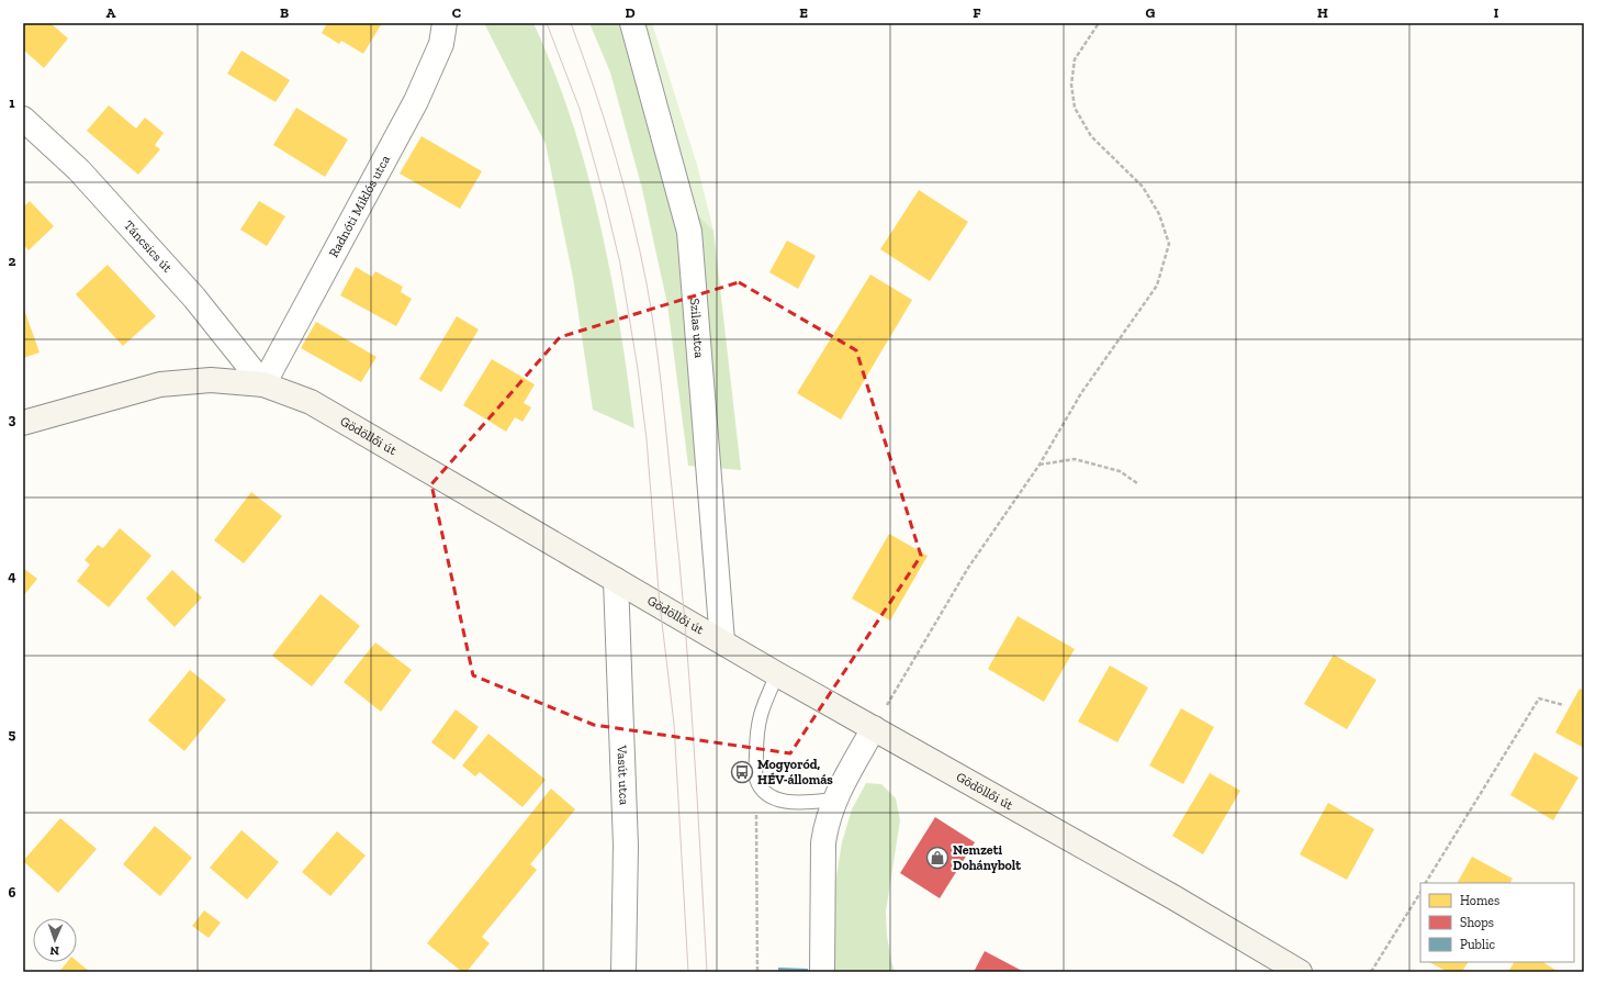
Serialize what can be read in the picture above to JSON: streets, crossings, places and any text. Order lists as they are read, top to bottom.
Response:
{
  "streets": {
    "main road": ["Gödöllői út"],
    "street": [
      "Radnóti Miklós utca",
      "Táncsics út",
      "Szilas utca",
      "Vasút utca"
    ]
  },
  "crossings": [
    ["Radnóti Miklós utca", "Táncsics út"],
    ["Radnóti Miklós utca", "Gödöllői út"],
    ["Táncsics út", "Gödöllői út"],
    ["Szilas utca", "Gödöllői út"],
    ["Gödöllői út", "Vasút utca"]
  ],
  "places": {
    "bus stop": ["Mogyoród, HÉV-állomás"],
    "shop": ["Nemzeti Dohánybolt"]
  },
  "legend": ["Homes", "Shops", "Public"],
  "north": "bottom",
  "grid": {
    "columns": [
      "A",
      "B",
      "C",
      "D",
      "E",
      "F",
      "G",
      "H",
      "I"
    ],
    "rows": [
      "1",
      "2",
      "3",
      "4",
      "5",
      "6"
    ]
  }
}
